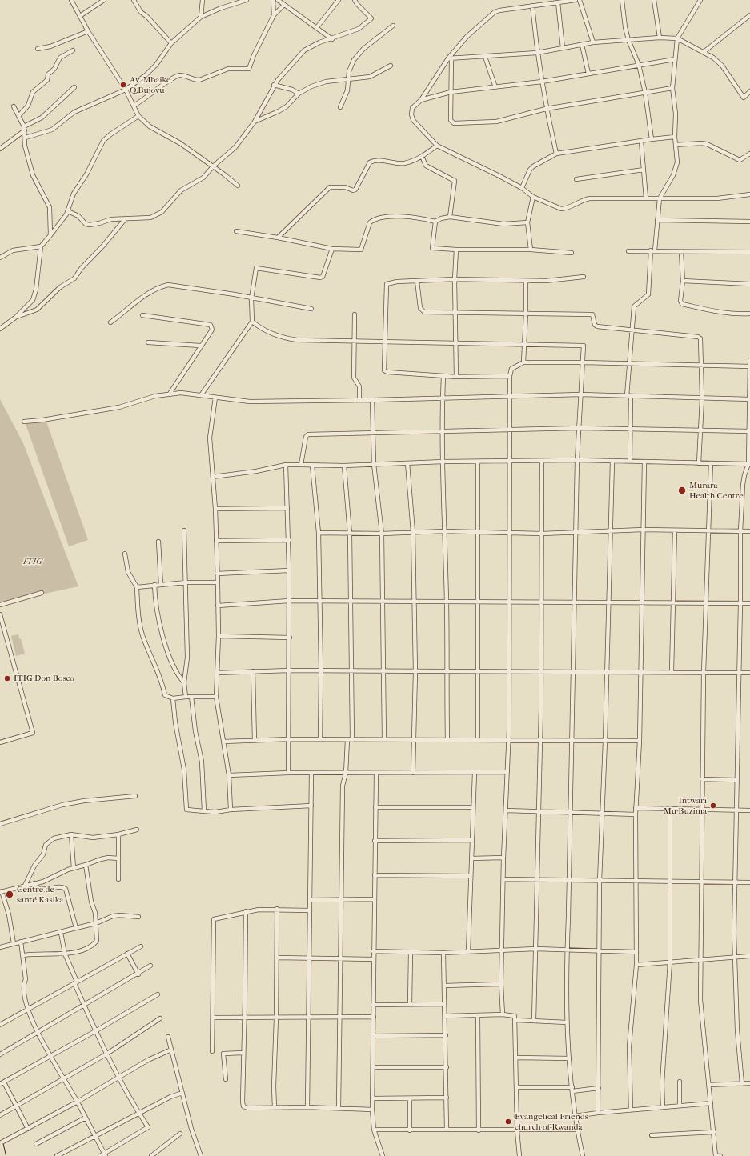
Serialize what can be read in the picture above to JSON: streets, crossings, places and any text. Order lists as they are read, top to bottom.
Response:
{
  "parks": ["ITIG"],
  "places": [
    "Av. Mbaike, Q.Bujovu",
    "Murara Health Centre",
    "ITIG Don Bosco",
    "Intwari Mu Buzima",
    "Centre de santé Kasika",
    "Evangelical Friends church of Rwanda"
  ]
}
